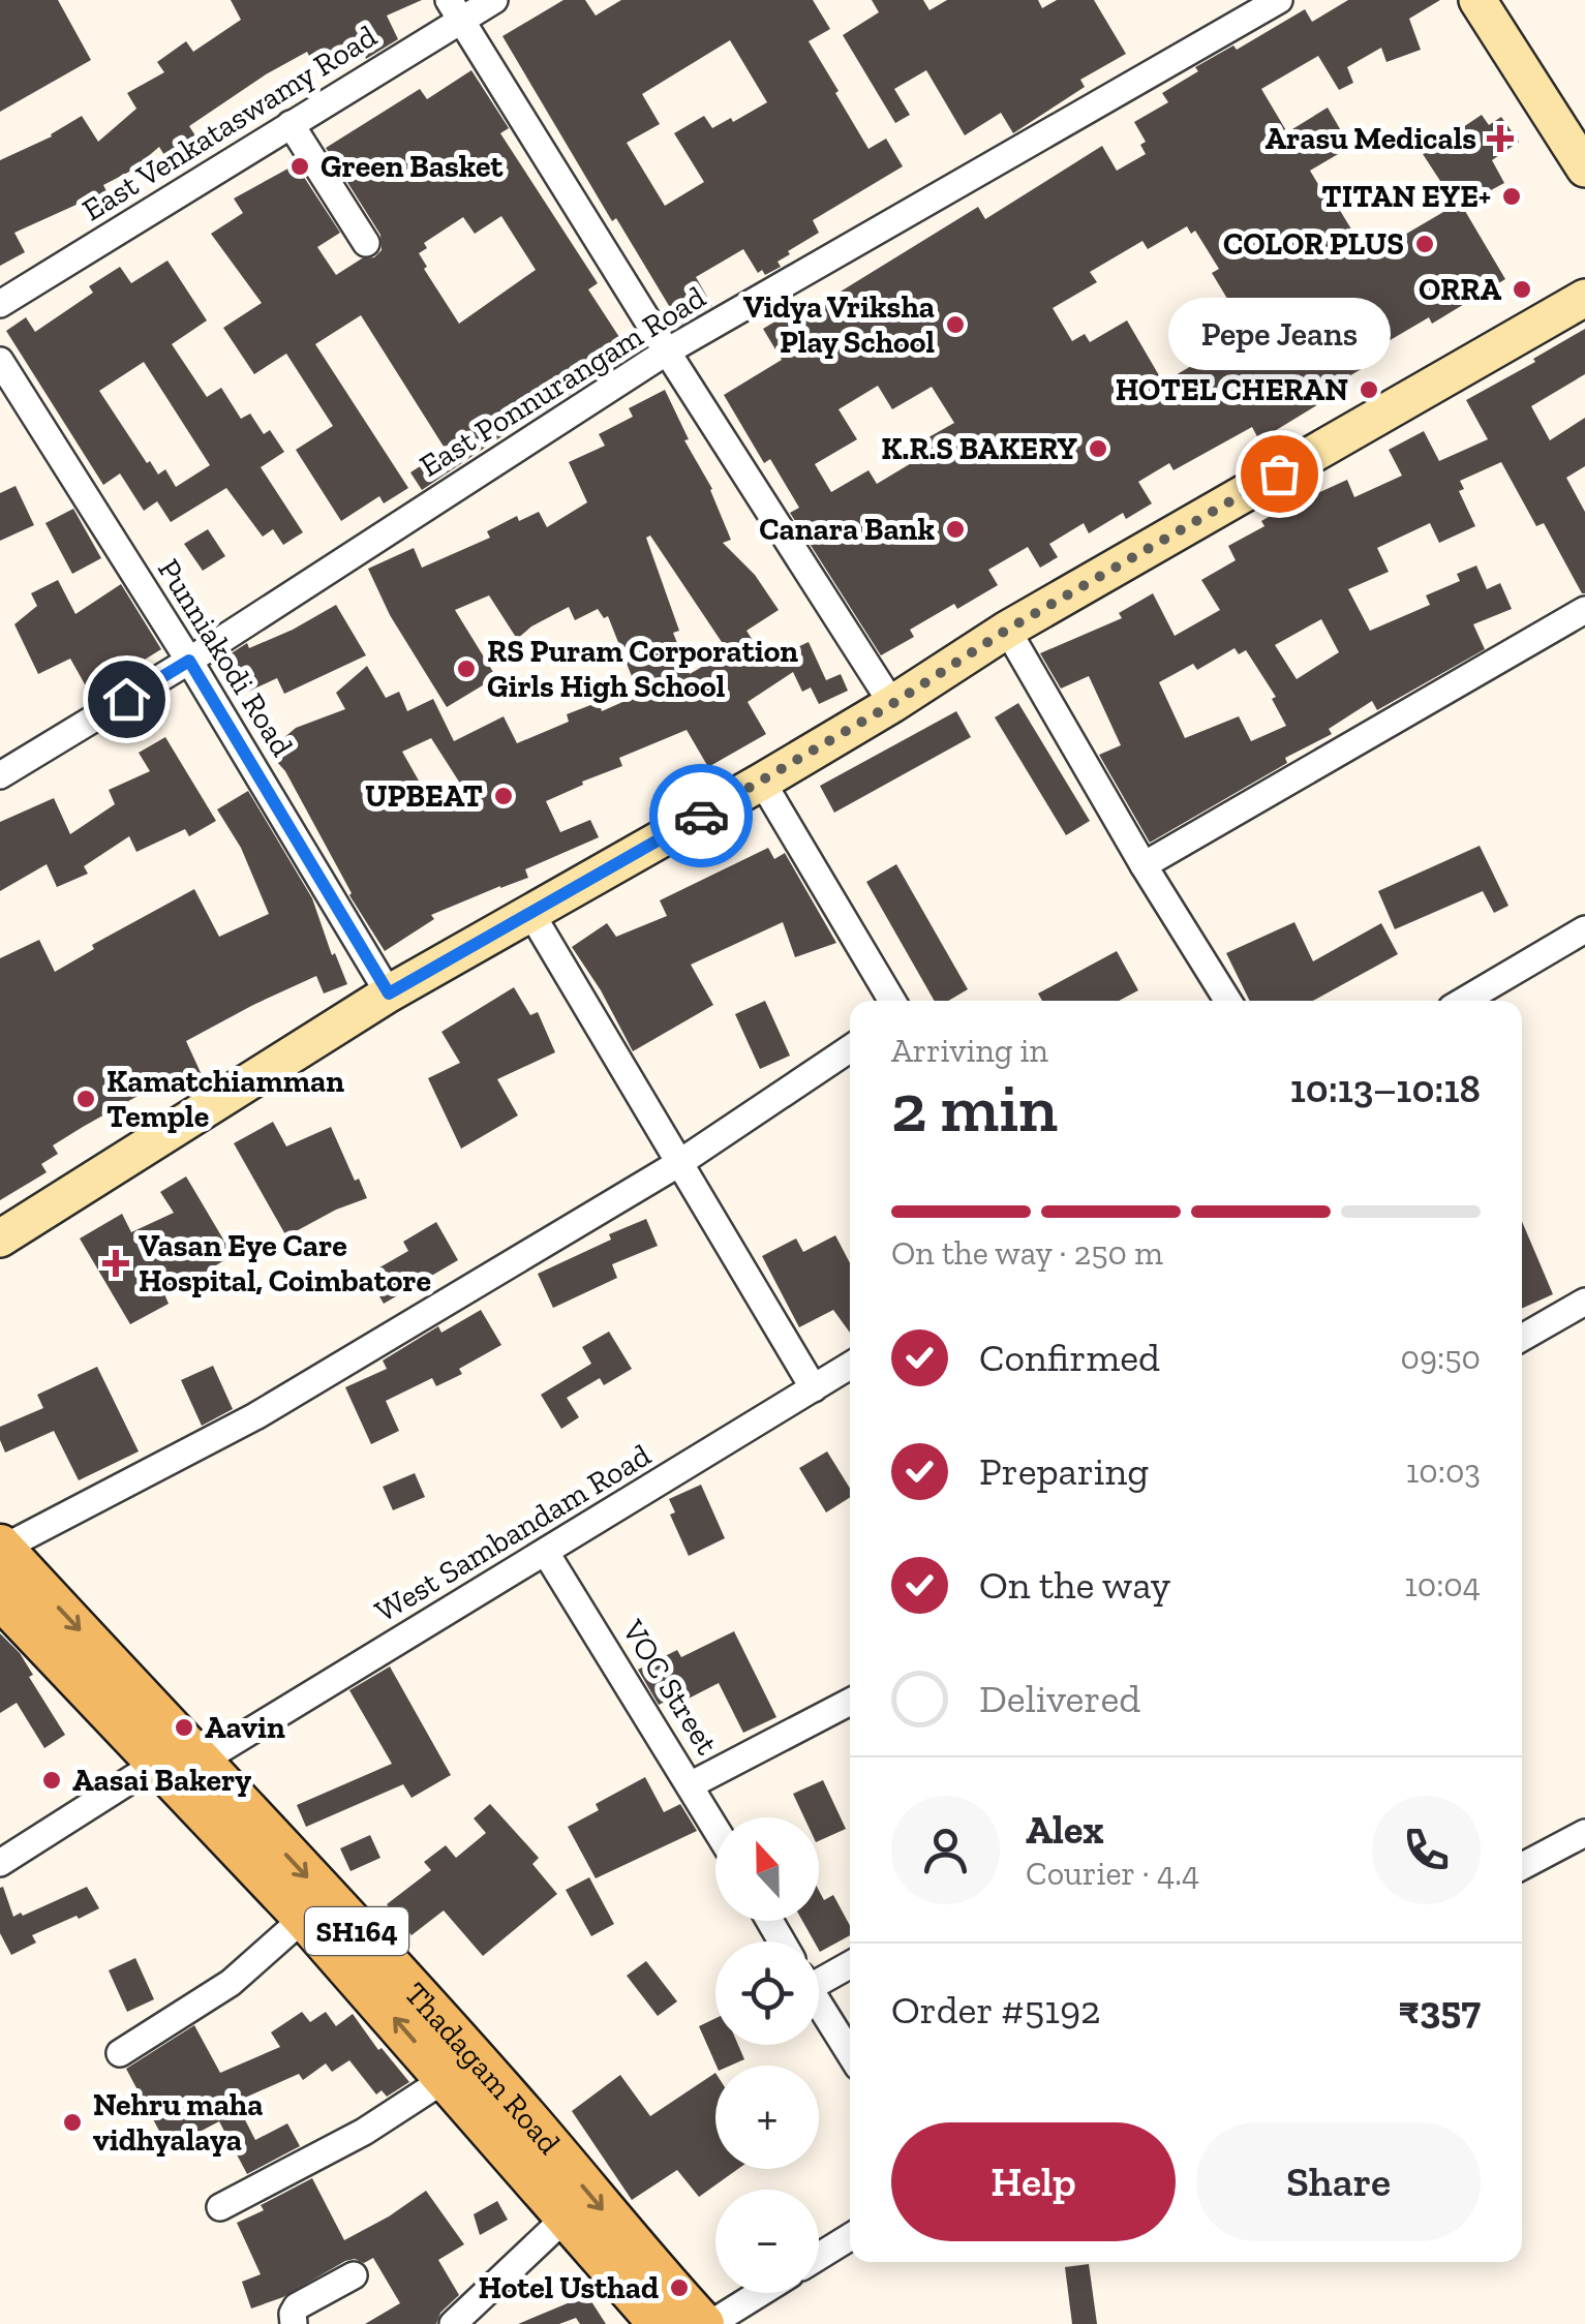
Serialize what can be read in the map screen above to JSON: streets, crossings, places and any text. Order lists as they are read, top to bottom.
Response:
{
  "streets": {
    "main road": ["SH164", "Thadagam Road"],
    "street": [
      "East Venkataswamy Road",
      "East Ponnurangam Road",
      "Punniakodi Road",
      "West Sambandam Road",
      "VOC Street"
    ]
  },
  "crossings": [
    ["East Ponnurangam Road", "Punniakodi Road"],
    ["West Sambandam Road", "VOC Street"],
    ["West Sambandam Road", "Thadagam Road"]
  ],
  "places": {
    "health": ["Arasu Medicals", "Vasan Eye Care Hospital, Coimbatore"],
    "other": [
      "Green Basket",
      "TITAN EYE+",
      "COLOR PLUS",
      "ORRA",
      "Vidya Vriksha Play School",
      "HOTEL CHERAN",
      "K.R.S BAKERY",
      "Pepe Jeans",
      "Canara Bank",
      "RS Puram Corporation Girls High School",
      "UPBEAT",
      "Kamatchiamman Temple",
      "Aavin",
      "Aasai Bakery",
      "Nehru maha vidhyalaya",
      "Hotel Usthad"
    ]
  },
  "north": "top",
  "page": {
    "bubble": "Pepe Jeans",
    "heading": ["2 min", "Arriving in", "10:13–10:18"],
    "panel": [
      "Alex",
      "Courier · 4.4",
      "Order #5192",
      "₹357"
    ],
    "bar": "On the way · 250 m",
    "list": [
      ["Confirmed", "09:50"],
      ["Preparing", "10:03"],
      ["On the way", "10:04"],
      "Delivered"
    ],
    "map_buttons": ["+", "−"],
    "buttons": ["Help", "Share"]
  }
}
